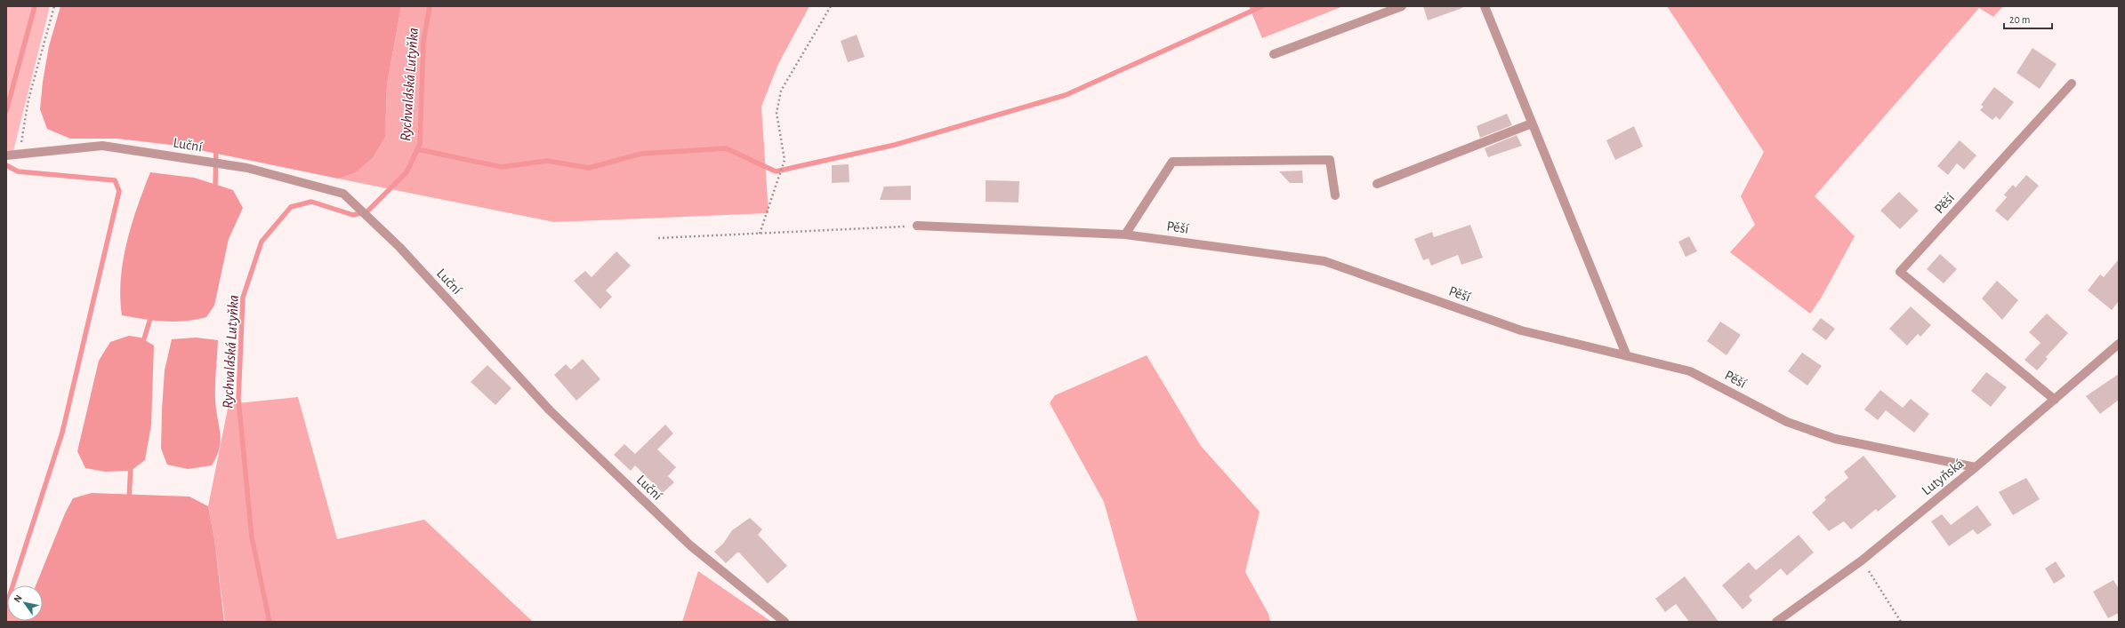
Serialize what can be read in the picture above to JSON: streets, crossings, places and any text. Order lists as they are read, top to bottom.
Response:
{
  "streets": {
    "street": ["Luční", "Pěší", "Lutyňská"]
  },
  "crossings": [
    ["Pěší", "Lutyňská"]
  ],
  "water": ["Rychvaldská Lutyňka"],
  "scale_bar": "20 m",
  "north": "top left"
}
